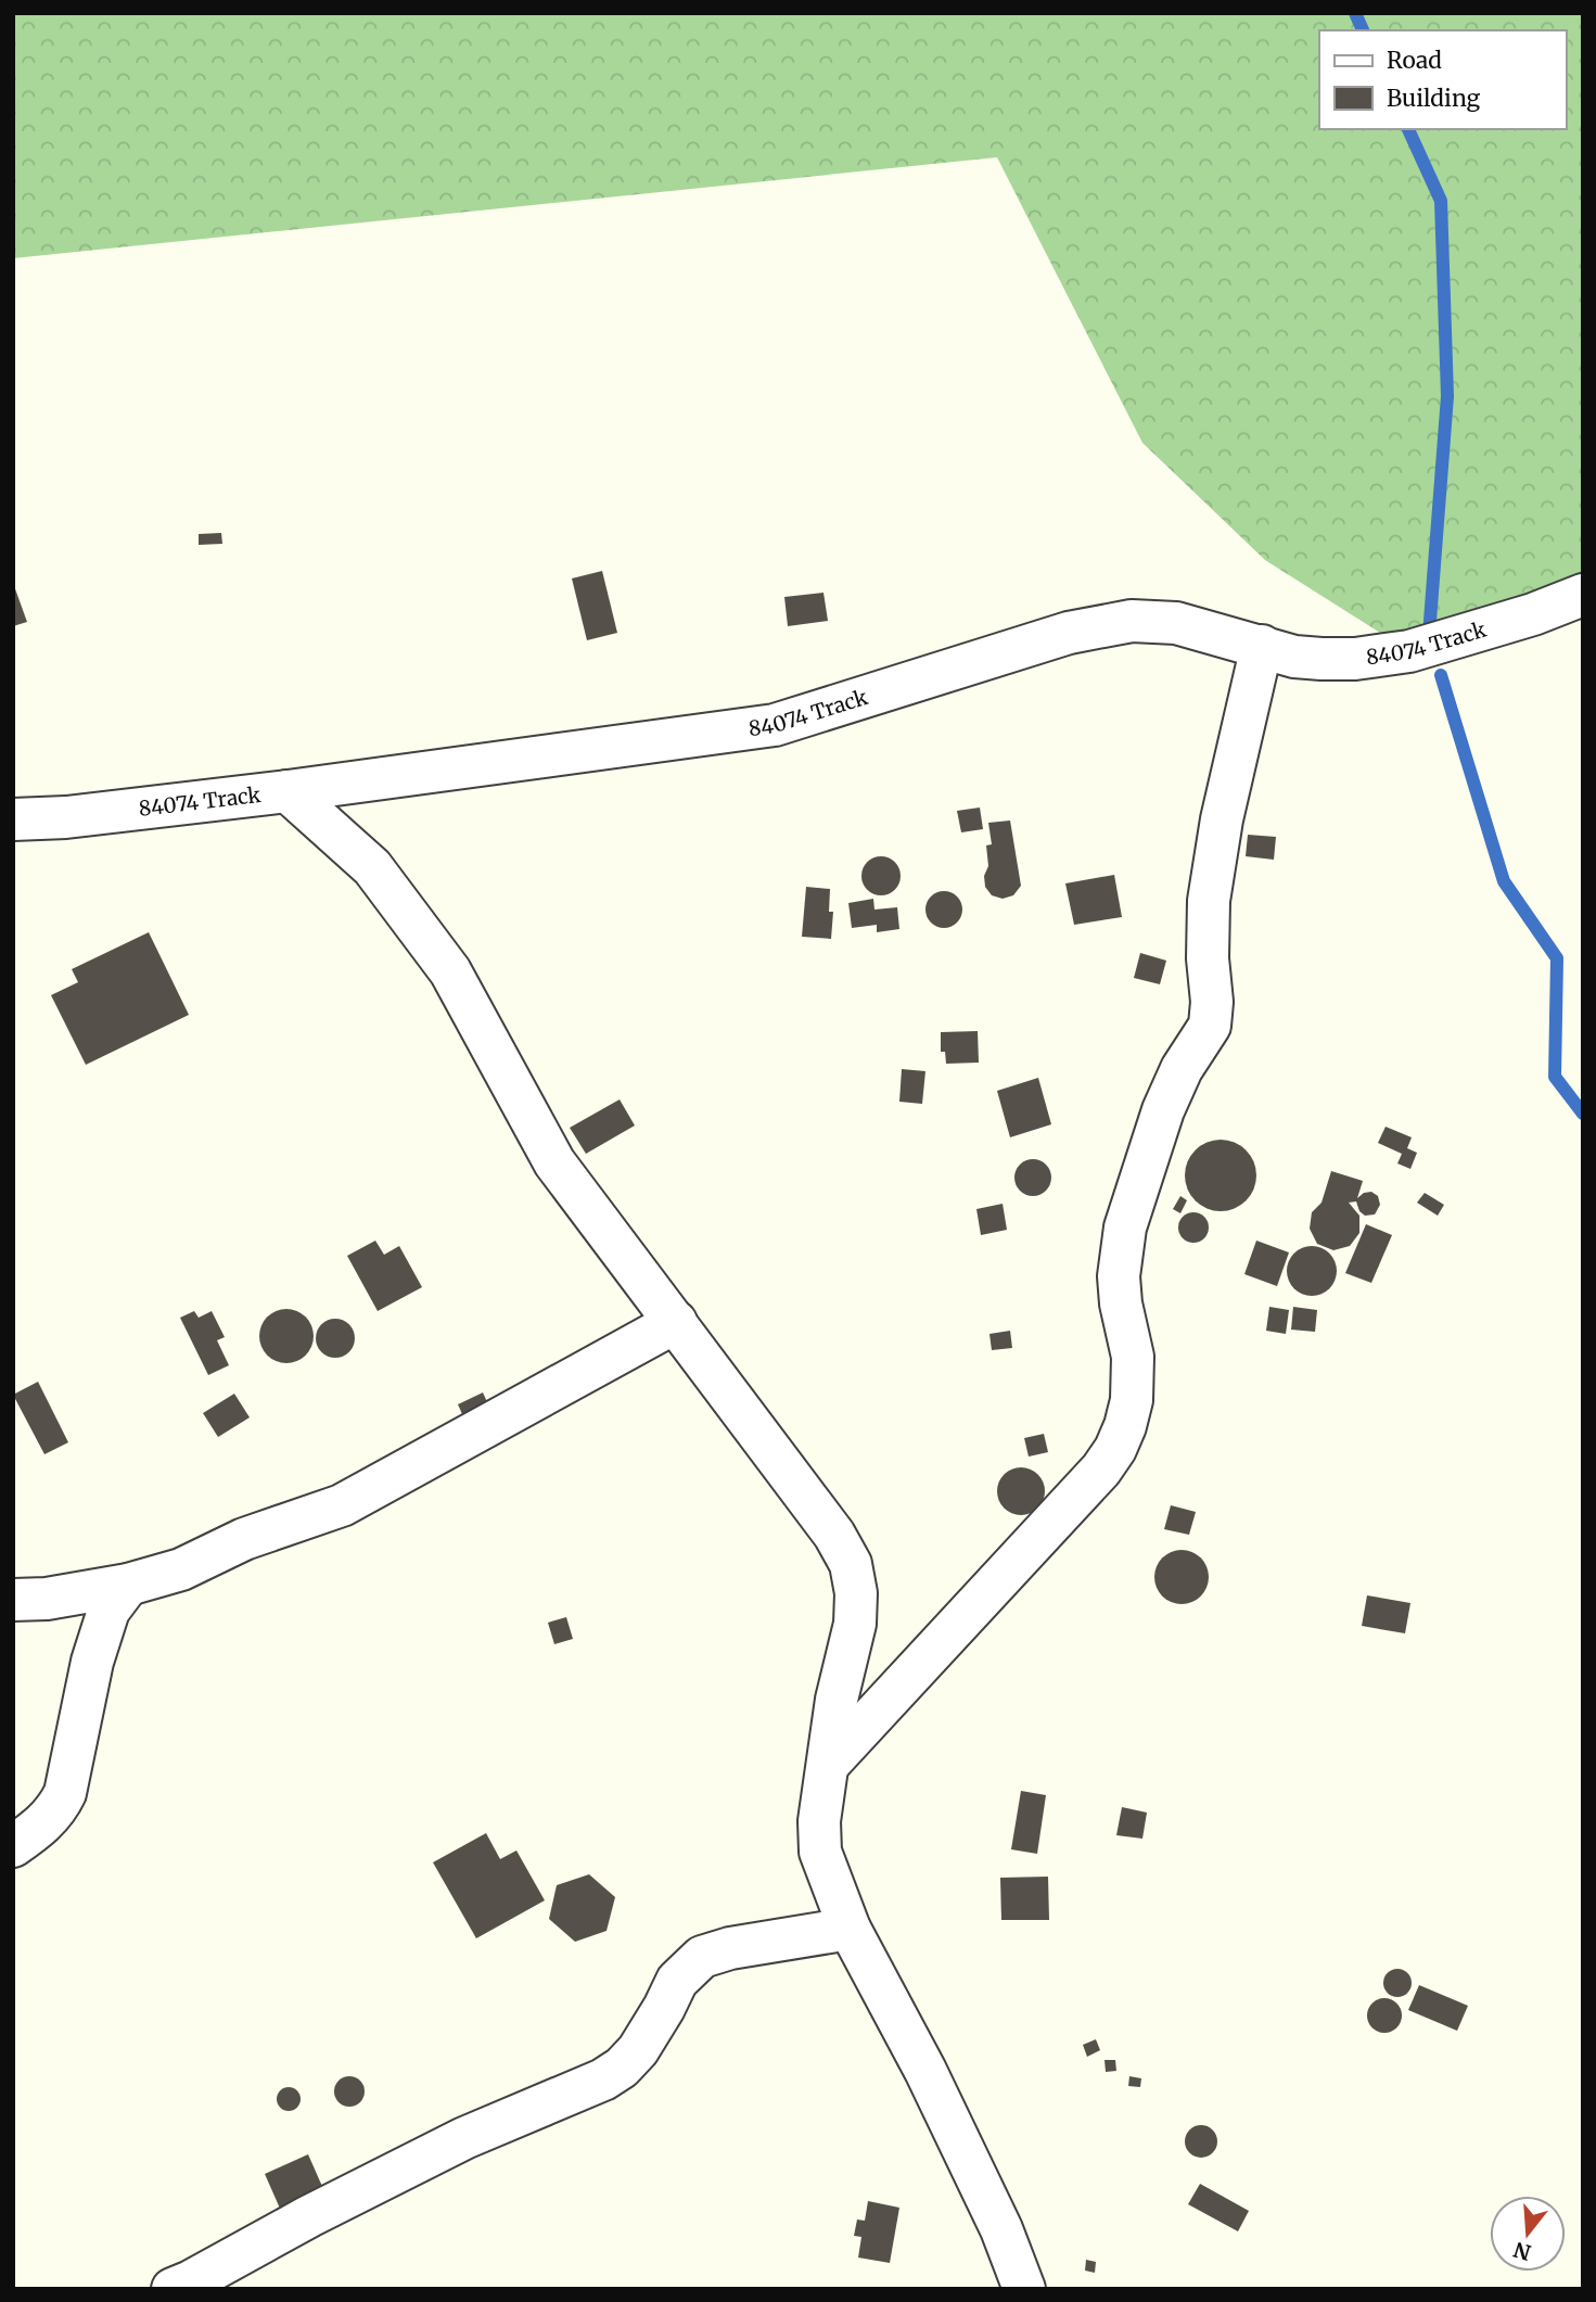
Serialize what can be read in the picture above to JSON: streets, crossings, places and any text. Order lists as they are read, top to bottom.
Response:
{
  "streets": {
    "street": ["84074 Track"]
  },
  "legend": ["Road", "Building"],
  "north": "bottom"
}
